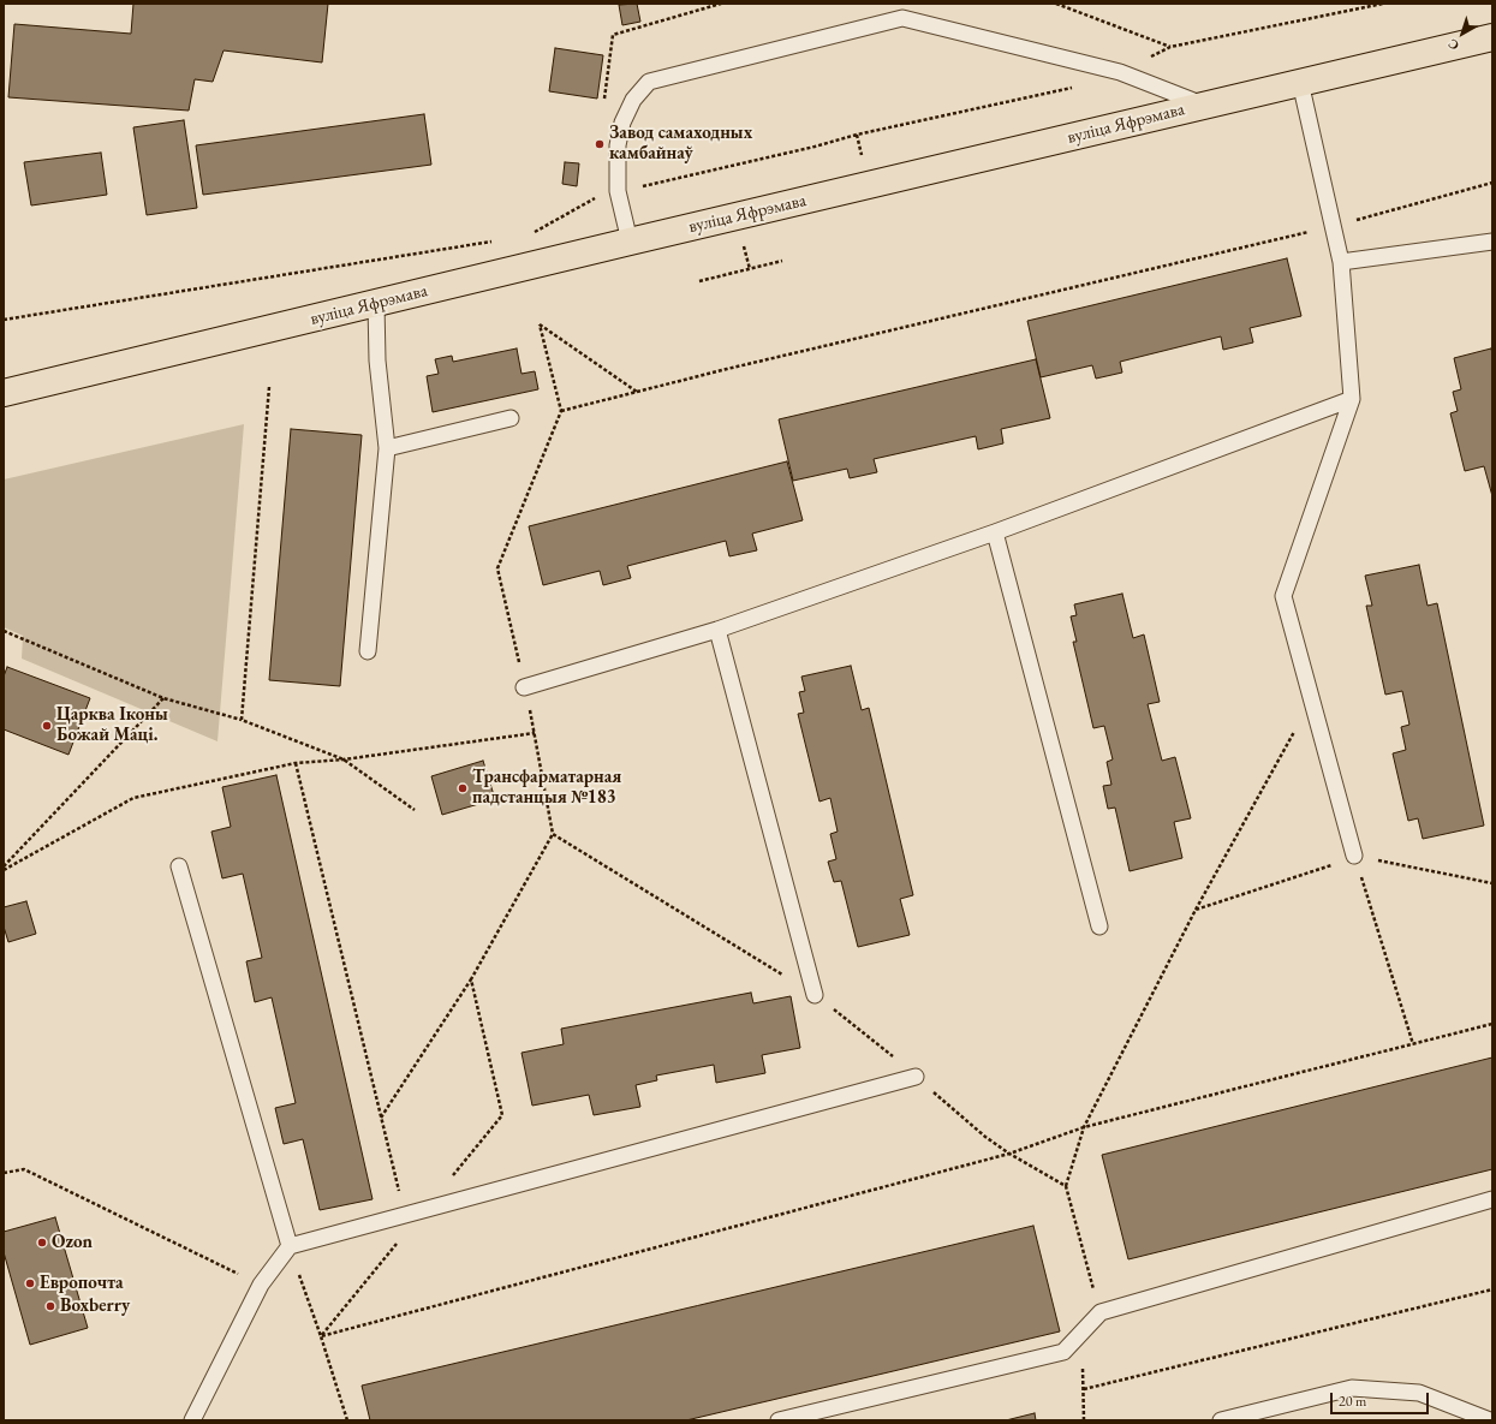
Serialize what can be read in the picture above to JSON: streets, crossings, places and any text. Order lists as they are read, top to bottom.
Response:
{
  "streets": {
    "main road": ["вуліца Яфрэмава"]
  },
  "places": [
    "Завод самаходных камбайнаў",
    "Царква Іконы Божай Маці.",
    "Трансфарматарная падстанцыя №183",
    "Ozon",
    "Европочта",
    "Boxberry"
  ],
  "scale_bar": "20 m",
  "north": "bottom left"
}
